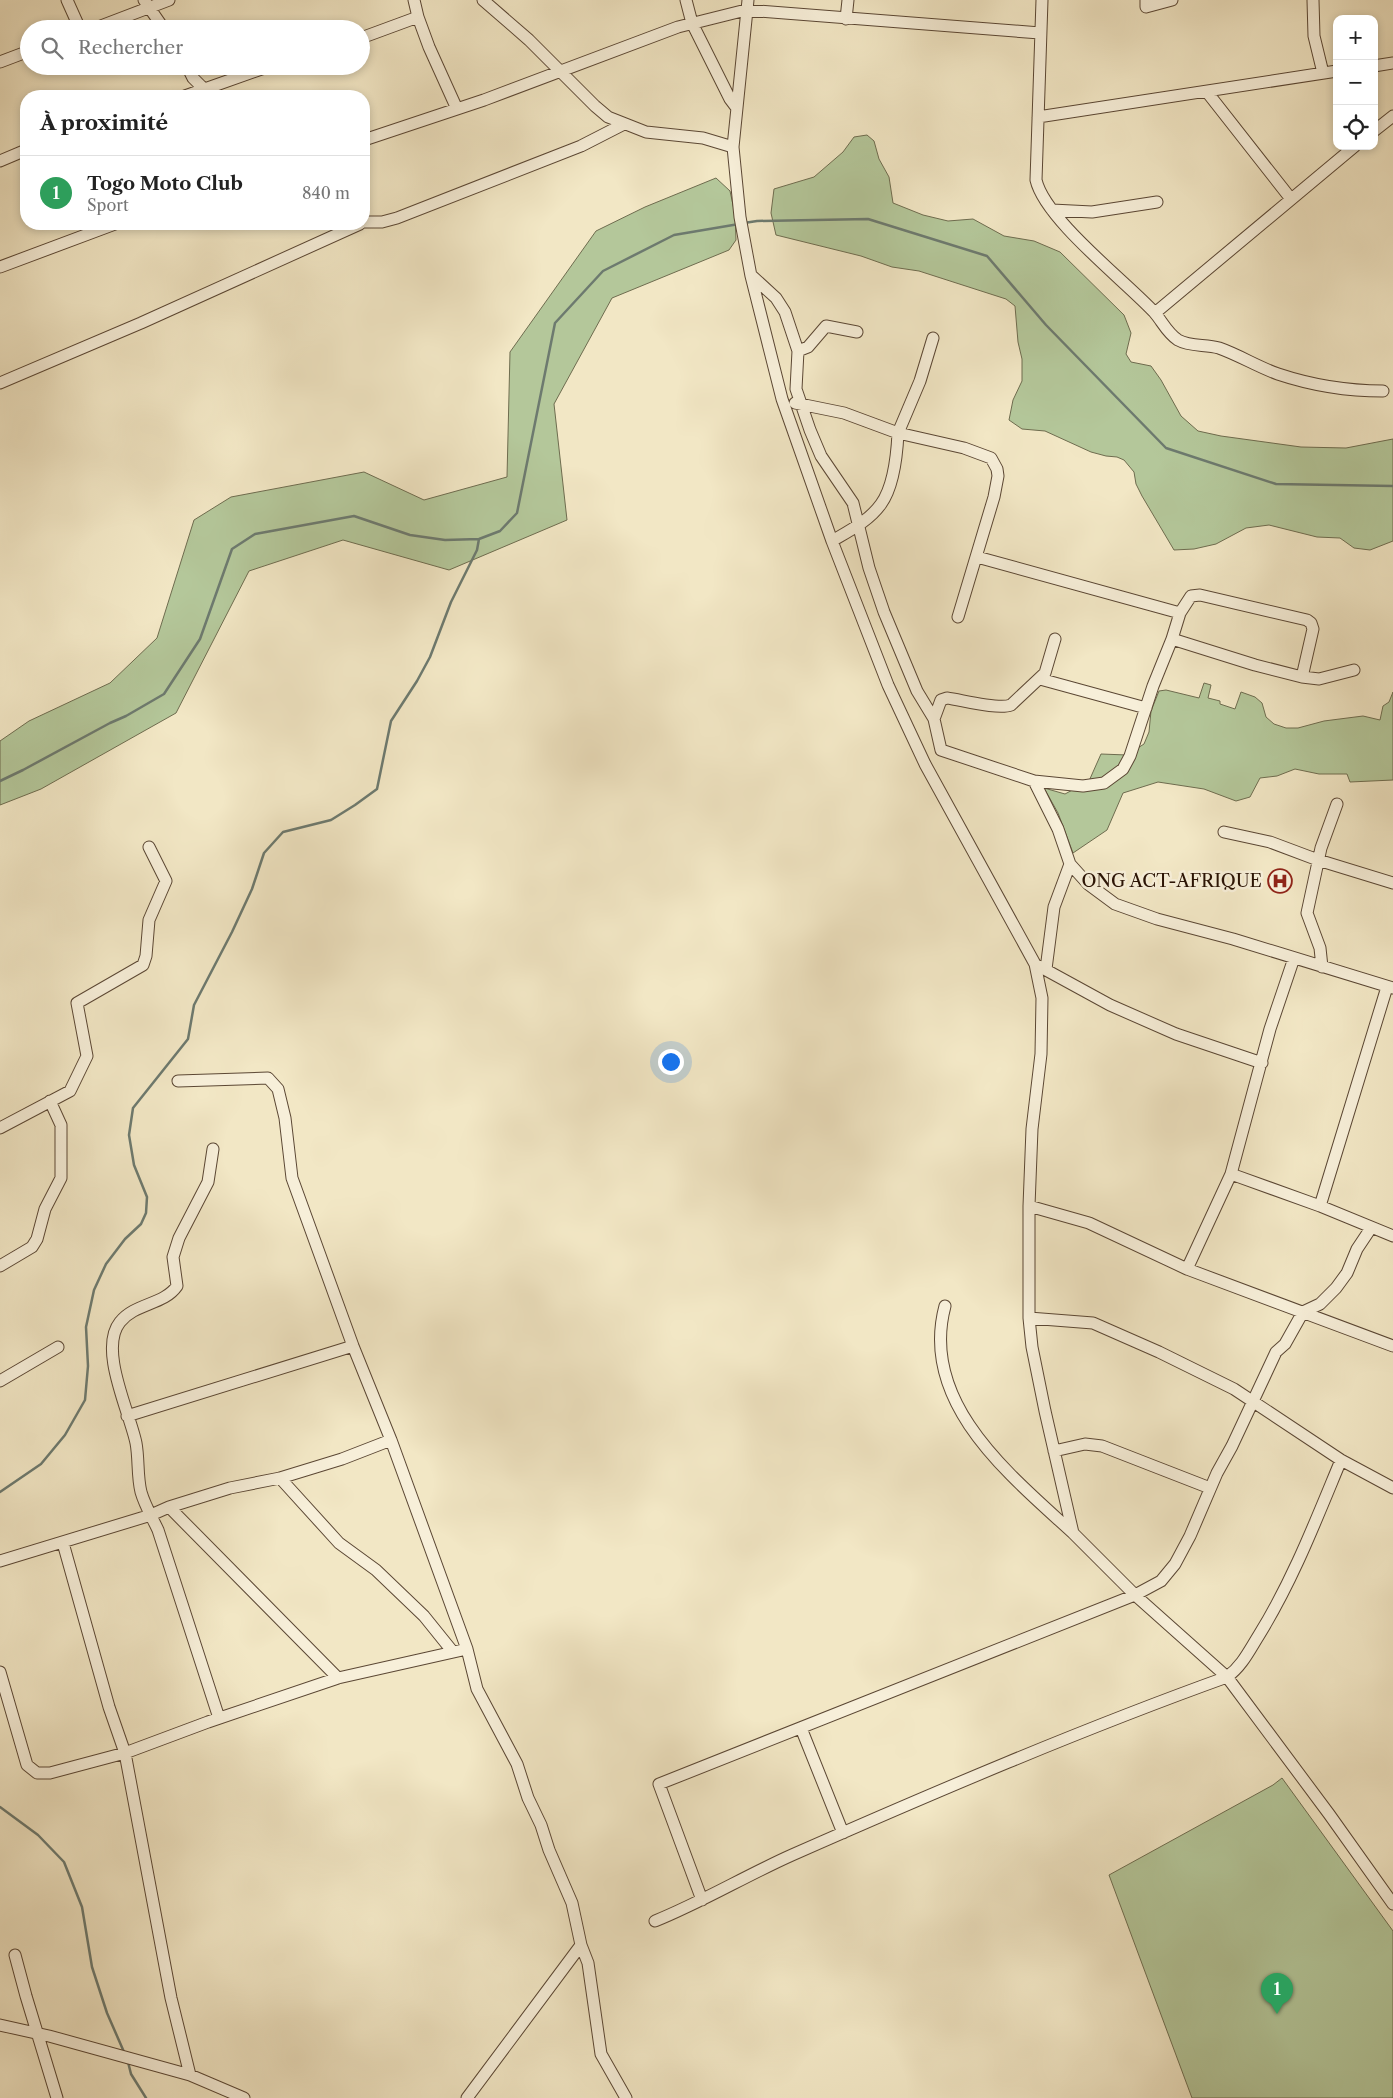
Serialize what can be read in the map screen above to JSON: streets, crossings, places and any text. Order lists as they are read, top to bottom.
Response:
{
  "places": {
    "hospital": ["ONG ACT-AFRIQUE"]
  },
  "page": {
    "map_buttons": ["+", "−"],
    "search": "Rechercher",
    "heading": "À proximité",
    "list": [
      {
        "mark": "1",
        "name": "Togo Moto Club",
        "note": "Sport",
        "value": "840 m"
      }
    ],
    "pins": "1"
  }
}
